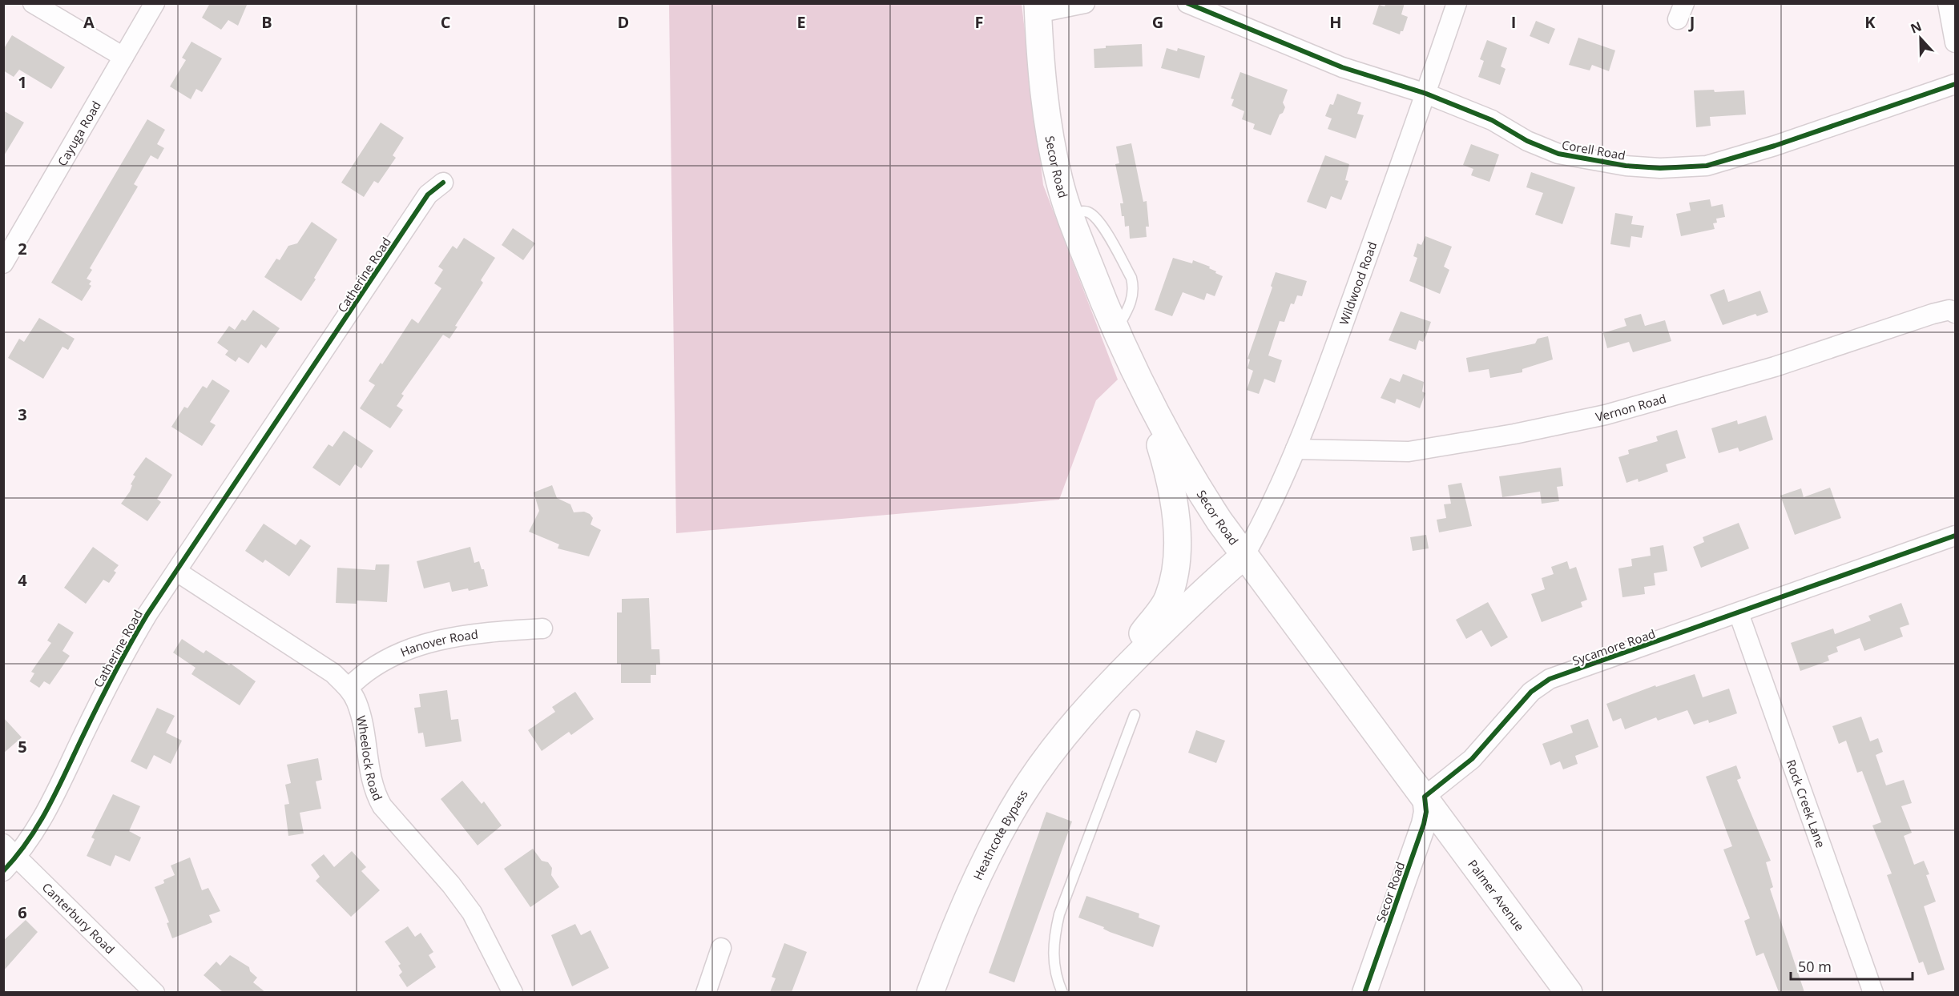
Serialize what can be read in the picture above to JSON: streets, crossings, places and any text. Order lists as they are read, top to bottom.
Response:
{
  "streets": {
    "main road": ["Secor Road", "Heathcote Bypass", "Palmer Avenue"],
    "street": [
      "Cayuga Road",
      "Corell Road",
      "Catherine Road",
      "Wildwood Road",
      "Vernon Road",
      "Hanover Road",
      "Sycamore Road",
      "Wheelock Road",
      "Rock Creek Lane",
      "Canterbury Road"
    ]
  },
  "crossings": [
    ["Corell Road", "Wildwood Road"],
    ["Secor Road", "Wildwood Road"],
    ["Secor Road", "Sycamore Road"],
    ["Secor Road", "Palmer Avenue"],
    ["Catherine Road", "Wheelock Road"],
    ["Catherine Road", "Canterbury Road"],
    ["Wildwood Road", "Vernon Road"],
    ["Hanover Road", "Wheelock Road"],
    ["Sycamore Road", "Rock Creek Lane"],
    ["Sycamore Road", "Palmer Avenue"]
  ],
  "scale_bar": "50 m",
  "north": "top",
  "grid": {
    "columns": [
      "A",
      "B",
      "C",
      "D",
      "E",
      "F",
      "G",
      "H",
      "I",
      "J",
      "K"
    ],
    "rows": [
      "1",
      "2",
      "3",
      "4",
      "5",
      "6"
    ]
  }
}
